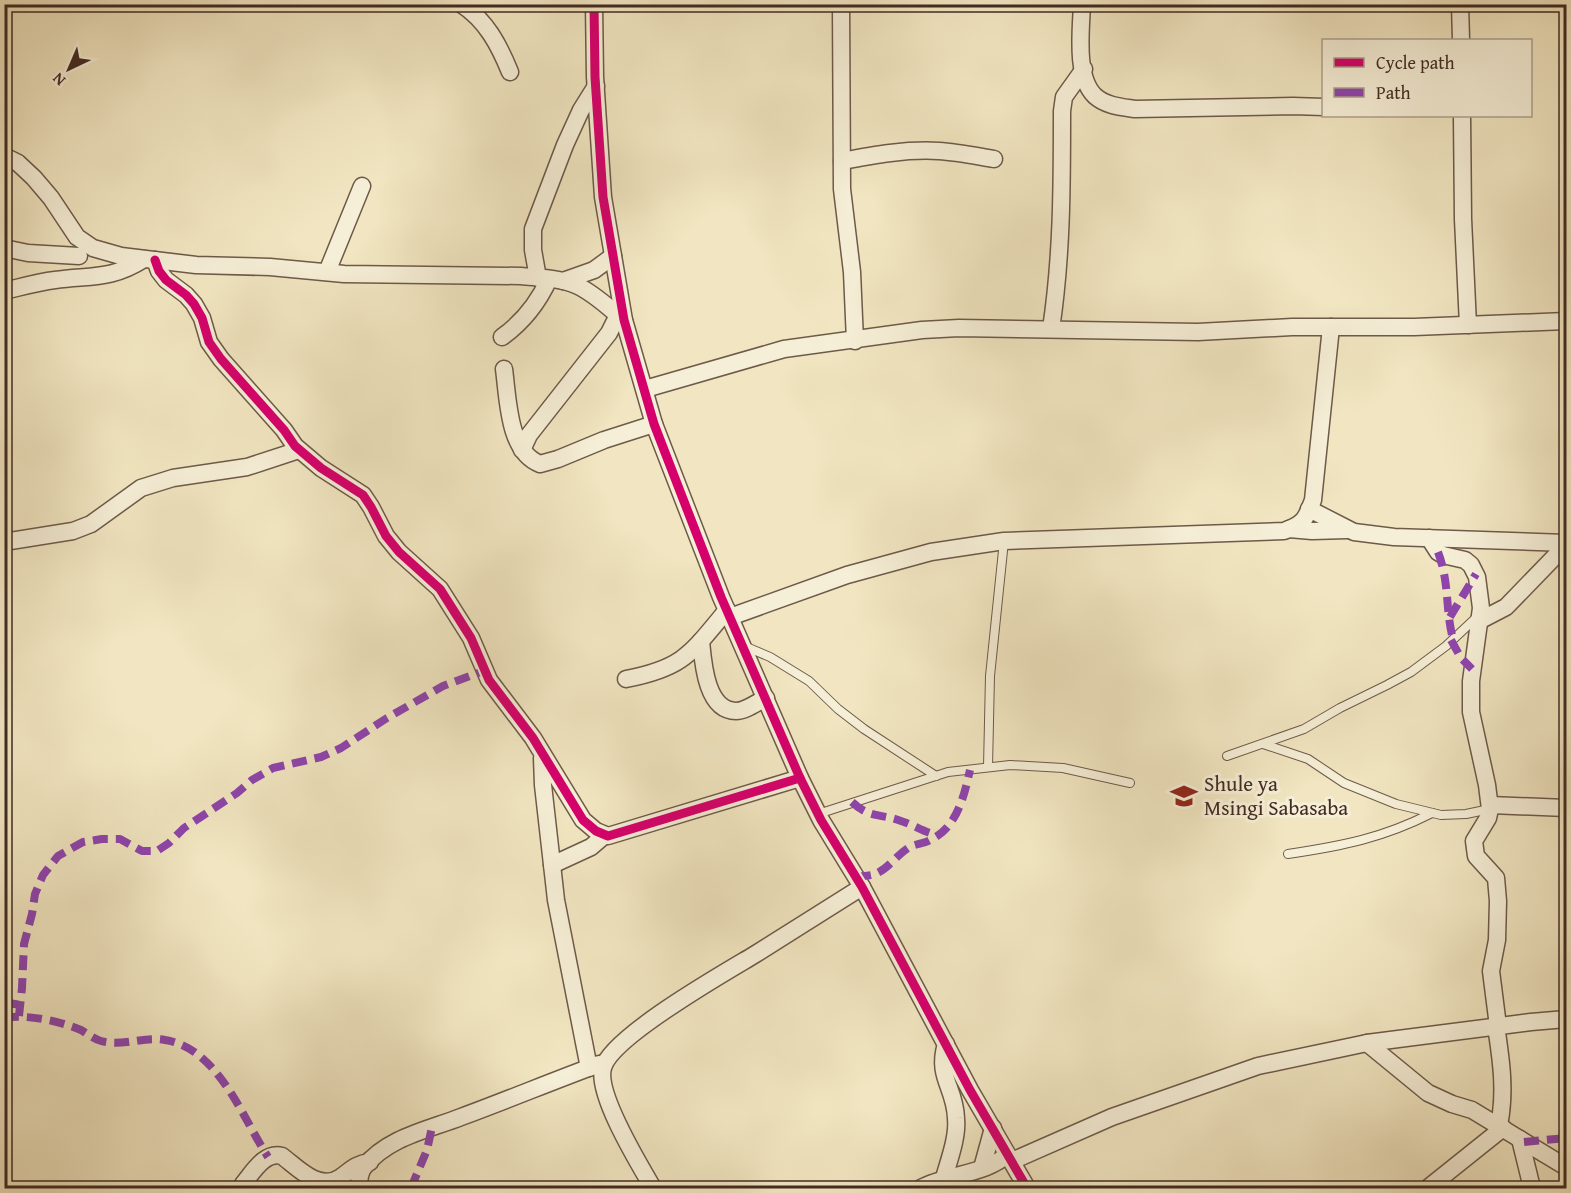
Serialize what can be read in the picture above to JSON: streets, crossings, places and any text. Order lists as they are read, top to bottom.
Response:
{
  "places": {
    "school or university": ["Shule ya Msingi Sabasaba"]
  },
  "legend": ["Cycle path", "Path"],
  "north": "bottom left"
}
